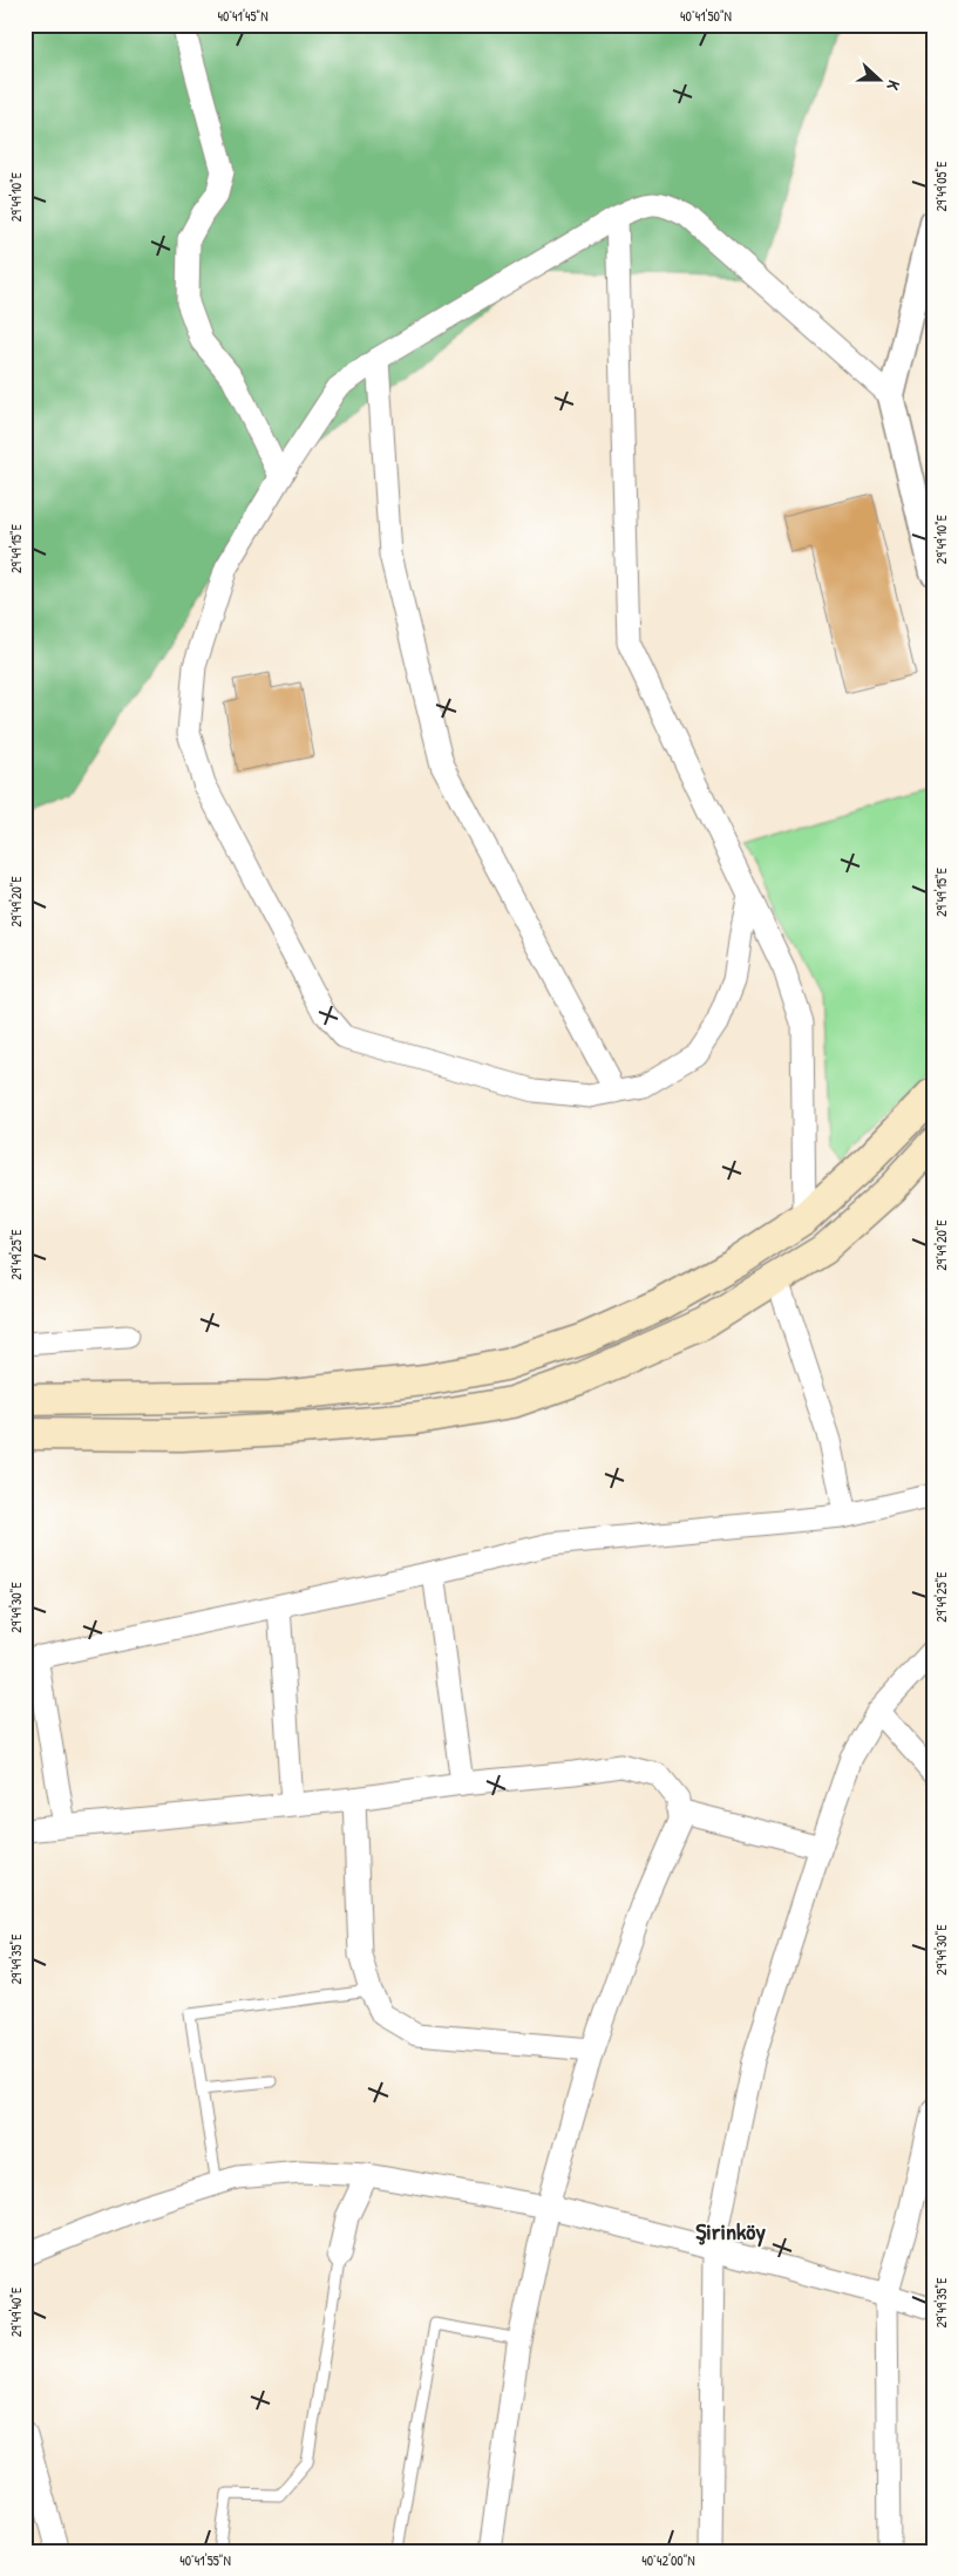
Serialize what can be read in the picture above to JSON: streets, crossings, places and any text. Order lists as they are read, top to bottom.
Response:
{
  "districts": ["Şirinköy"],
  "north": "right",
  "coordinates": [
    "40°41'45\"N",
    "40°41'50\"N",
    "29°49'05\"E",
    "29°49'10\"E",
    "29°49'15\"E",
    "29°49'20\"E",
    "29°49'25\"E",
    "29°49'30\"E",
    "29°49'35\"E",
    "29°49'40\"E",
    "40°41'55\"N",
    "40°42'00\"N"
  ]
}
